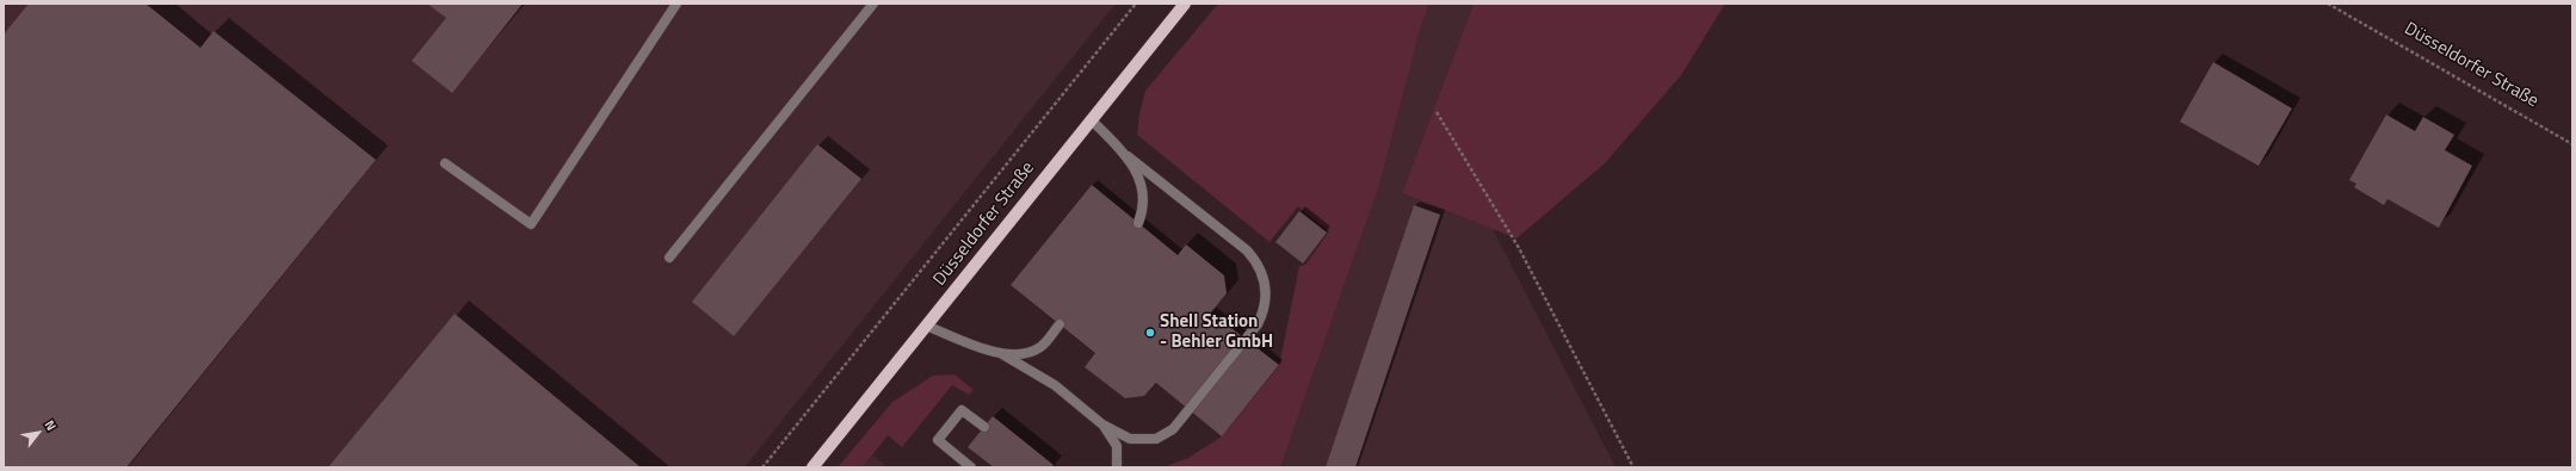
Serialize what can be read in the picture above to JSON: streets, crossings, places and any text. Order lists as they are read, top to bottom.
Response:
{
  "streets": {
    "main road": ["Düsseldorfer Straße"]
  },
  "places": ["Shell Station - Behler GmbH"],
  "north": "top right"
}
